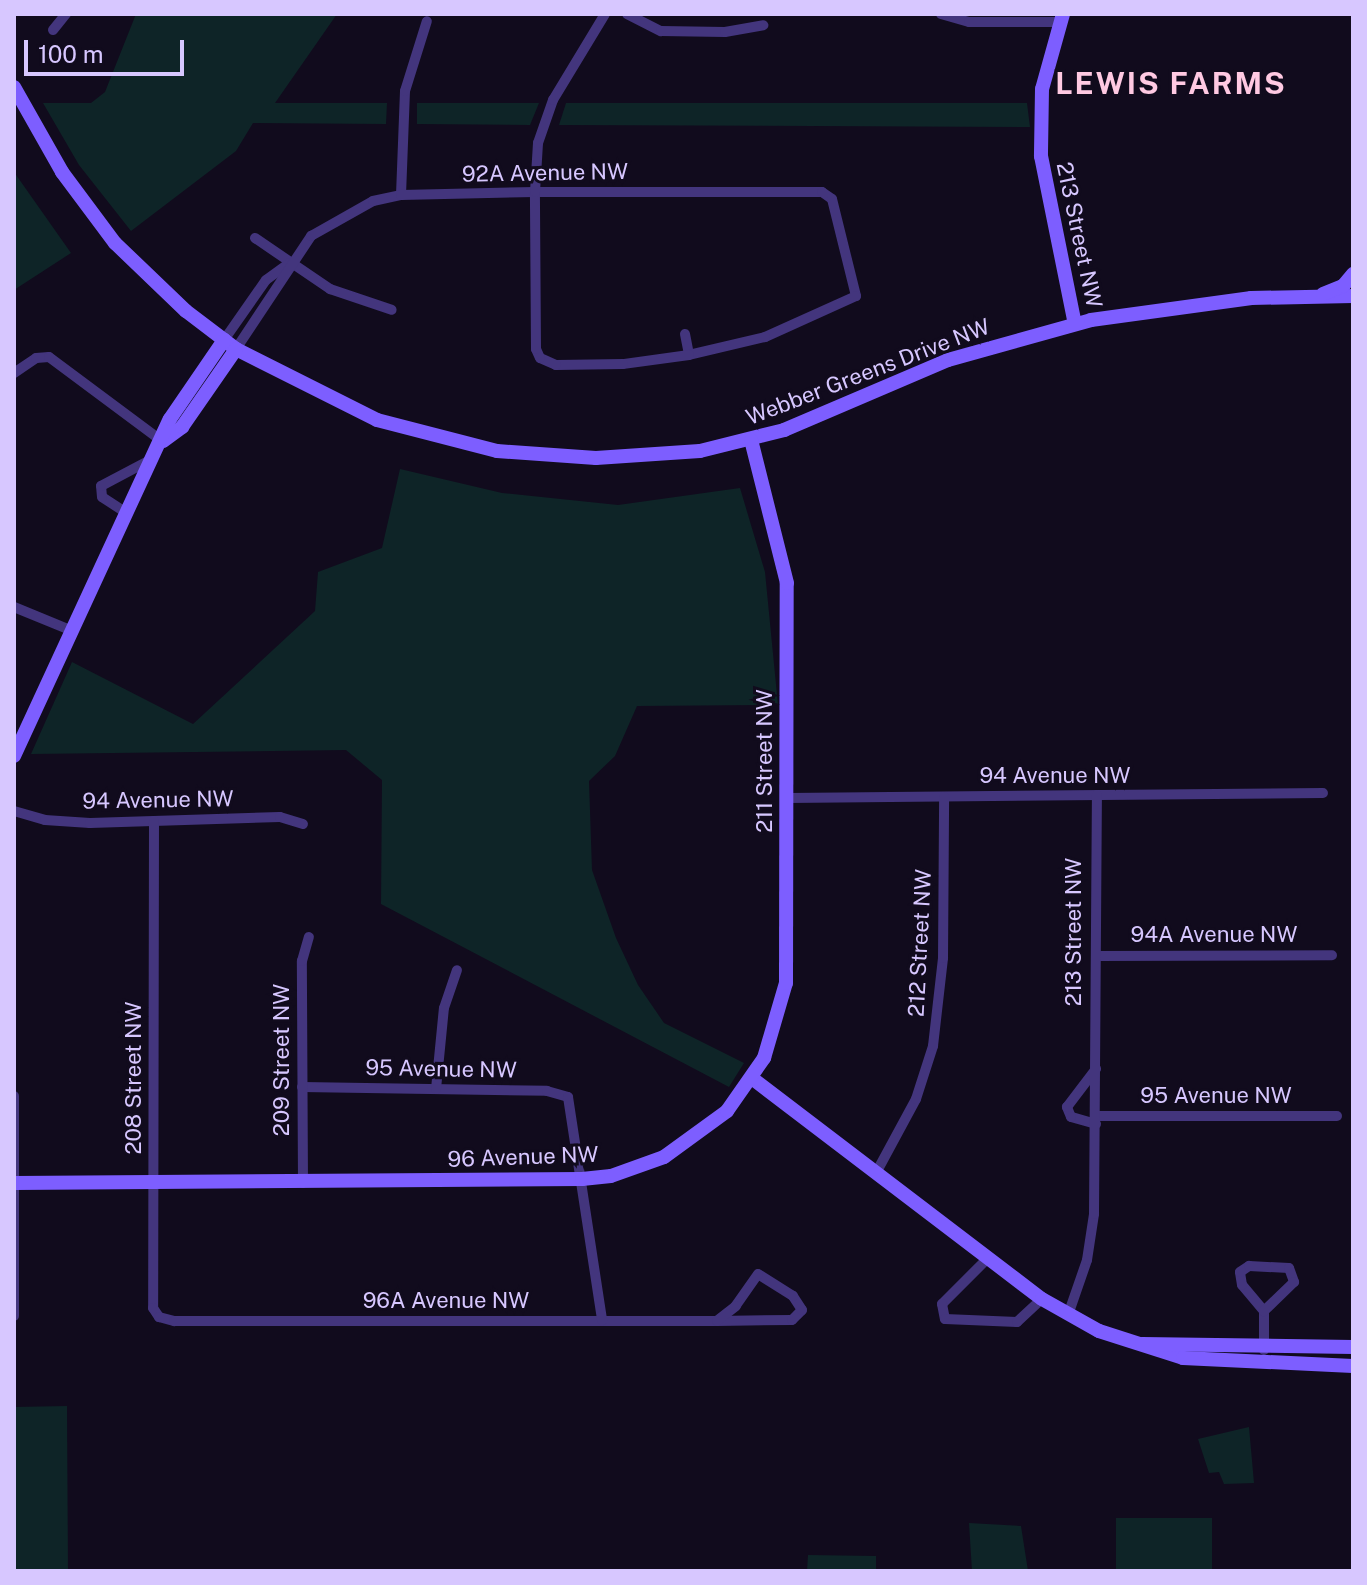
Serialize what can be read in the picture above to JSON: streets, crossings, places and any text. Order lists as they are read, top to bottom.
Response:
{
  "streets": {
    "street": [
      "92A Avenue NW",
      "213 Street NW",
      "Webber Greens Drive NW",
      "211 Street NW",
      "94 Avenue NW",
      "94A Avenue NW",
      "212 Street NW",
      "209 Street NW",
      "95 Avenue NW",
      "208 Street NW",
      "96 Avenue NW",
      "96A Avenue NW"
    ]
  },
  "crossings": [
    ["92A Avenue NW", "Webber Greens Drive NW"],
    ["213 Street NW", "Webber Greens Drive NW"],
    ["213 Street NW", "94 Avenue NW"],
    ["213 Street NW", "94A Avenue NW"],
    ["213 Street NW", "95 Avenue NW"],
    ["Webber Greens Drive NW", "211 Street NW"],
    ["211 Street NW", "94 Avenue NW"],
    ["211 Street NW", "96 Avenue NW"],
    ["94 Avenue NW", "212 Street NW"],
    ["94 Avenue NW", "208 Street NW"],
    ["209 Street NW", "95 Avenue NW"],
    ["209 Street NW", "96 Avenue NW"],
    ["95 Avenue NW", "96 Avenue NW"],
    ["208 Street NW", "96 Avenue NW"],
    ["208 Street NW", "96A Avenue NW"]
  ],
  "districts": ["LEWIS FARMS"],
  "scale_bar": "100 m"
}
